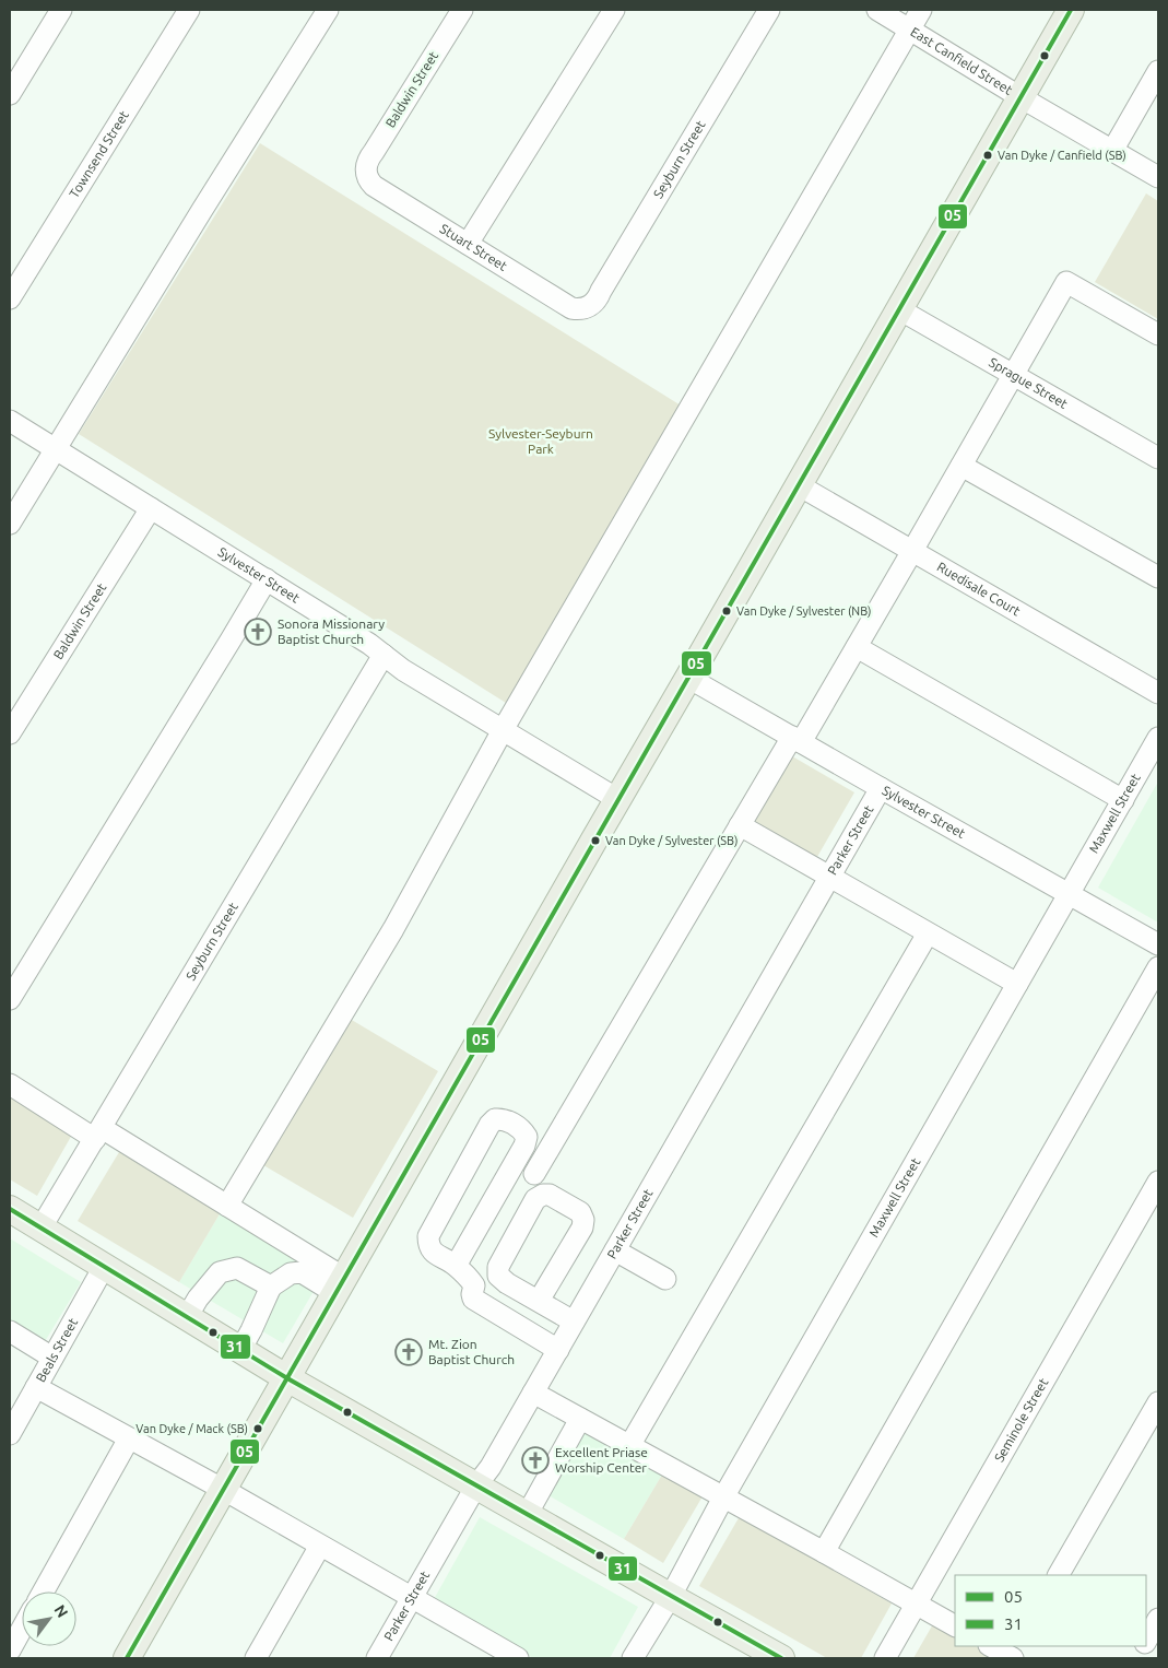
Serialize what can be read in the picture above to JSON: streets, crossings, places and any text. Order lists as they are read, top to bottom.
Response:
{
  "streets": {
    "street": [
      "East Canfield Street",
      "Baldwin Street",
      "Townsend Street",
      "Seyburn Street",
      "Stuart Street",
      "Sprague Street",
      "Sylvester Street",
      "Ruedisale Court",
      "Maxwell Street",
      "Parker Street",
      "Beals Street",
      "Seminole Street"
    ]
  },
  "crossings": [
    ["Baldwin Street", "Stuart Street"],
    ["Baldwin Street", "Sylvester Street"],
    ["Seyburn Street", "Stuart Street"],
    ["Seyburn Street", "Sylvester Street"],
    ["Sylvester Street", "Maxwell Street"],
    ["Sylvester Street", "Parker Street"]
  ],
  "parks": ["Sylvester-Seyburn Park"],
  "places": {
    "other": [
      "Van Dyke / Canfield (SB)",
      "Van Dyke / Sylvester (NB)",
      "Van Dyke / Sylvester (SB)",
      "Van Dyke / Mack (SB)"
    ],
    "church": ["Sonora Missionary Baptist Church", "Mt. Zion Baptist Church", "Excellent Priase Worship Center"]
  },
  "lines": ["transit line 05", "transit line 31"],
  "legend": ["05", "31"],
  "north": "top right"
}
